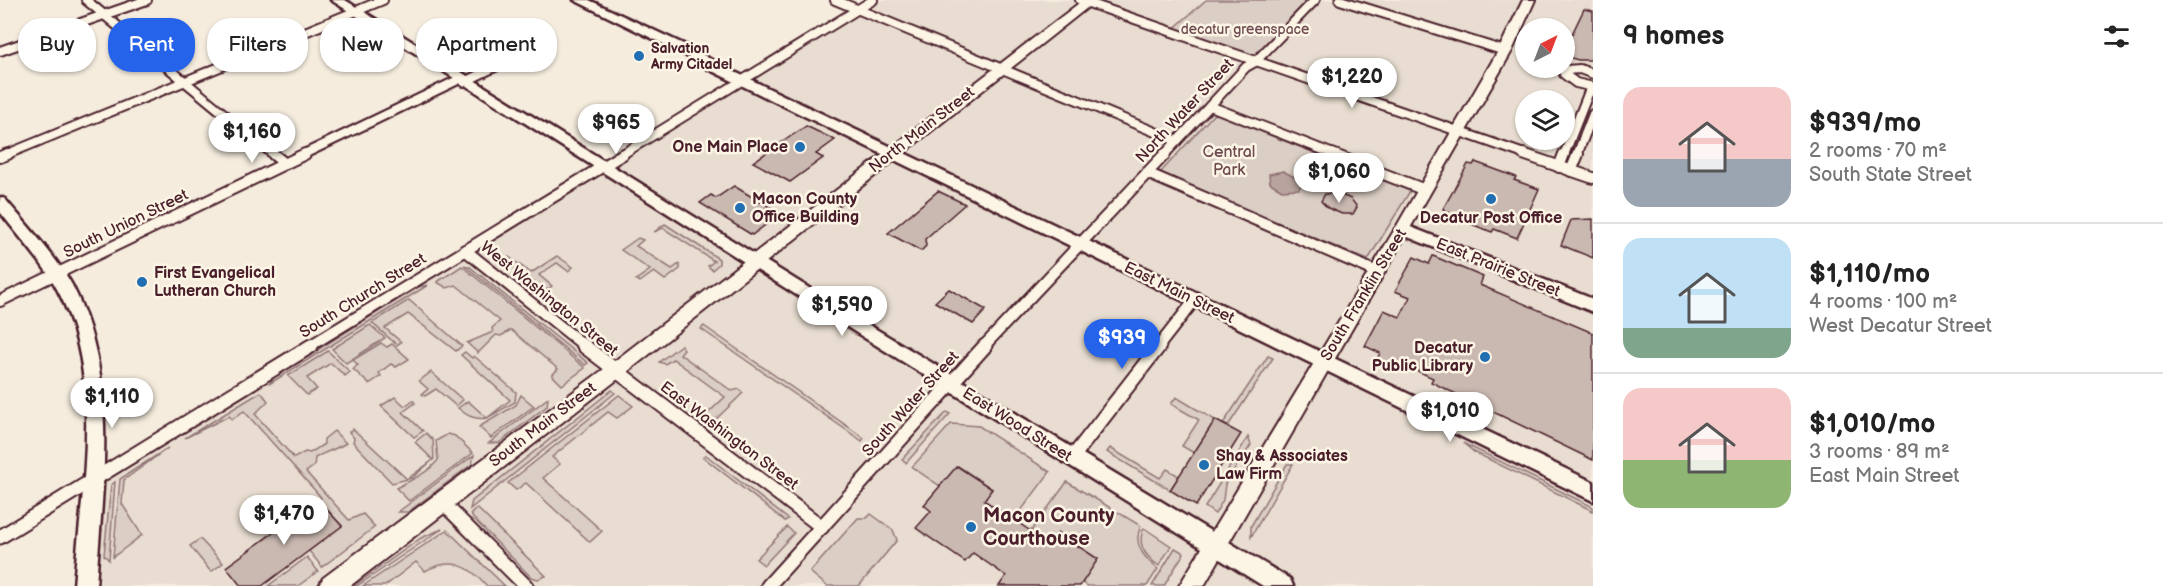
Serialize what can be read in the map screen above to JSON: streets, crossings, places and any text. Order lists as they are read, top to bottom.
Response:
{
  "streets": {
    "main road": ["North Main Street", "South Franklin Street", "South Main Street"],
    "street": [
      "North Water Street",
      "South Union Street",
      "East Prairie Street",
      "East Main Street",
      "South Church Street",
      "West Washington Street",
      "South Water Street",
      "East Wood Street",
      "East Washington Street"
    ]
  },
  "crossings": [
    ["North Water Street", "East Main Street"],
    ["North Water Street", "South Water Street"],
    ["North Main Street", "East Main Street"],
    ["North Main Street", "South Main Street"],
    ["North Main Street", "East Wood Street"],
    ["South Union Street", "East Wood Street"],
    ["East Prairie Street", "South Franklin Street"],
    ["East Main Street", "South Franklin Street"],
    ["East Main Street", "South Church Street"],
    ["East Main Street", "South Water Street"],
    ["South Franklin Street", "East Wood Street"],
    ["South Church Street", "West Washington Street"],
    ["South Church Street", "East Wood Street"],
    ["West Washington Street", "South Main Street"],
    ["West Washington Street", "East Washington Street"],
    ["South Water Street", "East Wood Street"],
    ["South Water Street", "East Washington Street"],
    ["South Main Street", "East Wood Street"],
    ["South Main Street", "East Washington Street"]
  ],
  "parks": ["decatur greenspace", "Central Park"],
  "places": [
    "Salvation Army Citadel",
    "One Main Place",
    "Decatur Post Office",
    "Macon County Office Building",
    "First Evangelical Lutheran Church",
    "Decatur Public Library",
    "Shay & Associates Law Firm",
    "Macon County Courthouse"
  ],
  "north": "top right",
  "page": {
    "heading": "9 homes",
    "chip": [
      "Buy",
      "Rent",
      "Filters",
      "New",
      "Apartment"
    ],
    "price": [
      "$1,220",
      "$965",
      "$1,160",
      "$1,060",
      "$1,590",
      "$939",
      "$1,110",
      "$1,010",
      "$1,470"
    ],
    "list": [
      {
        "name": "$939/mo",
        "note": "2 rooms · 70 m² · South State Street"
      },
      {
        "name": "$1,110/mo",
        "note": "4 rooms · 100 m² · West Decatur Street"
      },
      {
        "name": "$1,010/mo",
        "note": "3 rooms · 89 m² · East Main Street"
      }
    ]
  }
}
